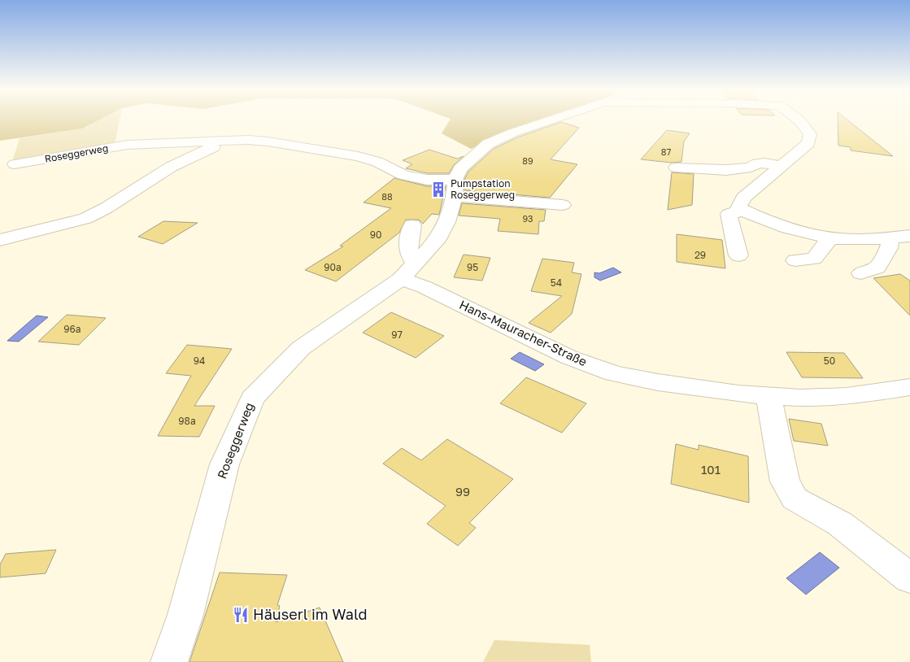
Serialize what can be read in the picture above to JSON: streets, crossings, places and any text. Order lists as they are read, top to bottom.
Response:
{
  "streets": {
    "street": ["Roseggerweg", "Hans-Mauracher-Straße"]
  },
  "crossings": [
    ["Roseggerweg", "Hans-Mauracher-Straße"]
  ],
  "places": {
    "building": ["Pumpstation Roseggerweg"],
    "restaurant": ["Häuserl im Wald"]
  },
  "house_numbers": [
    "87",
    "89",
    "88",
    "93",
    "90",
    "29",
    "90a",
    "95",
    "54",
    "96a",
    "97",
    "94",
    "50",
    "98a",
    "101",
    "99"
  ]
}
